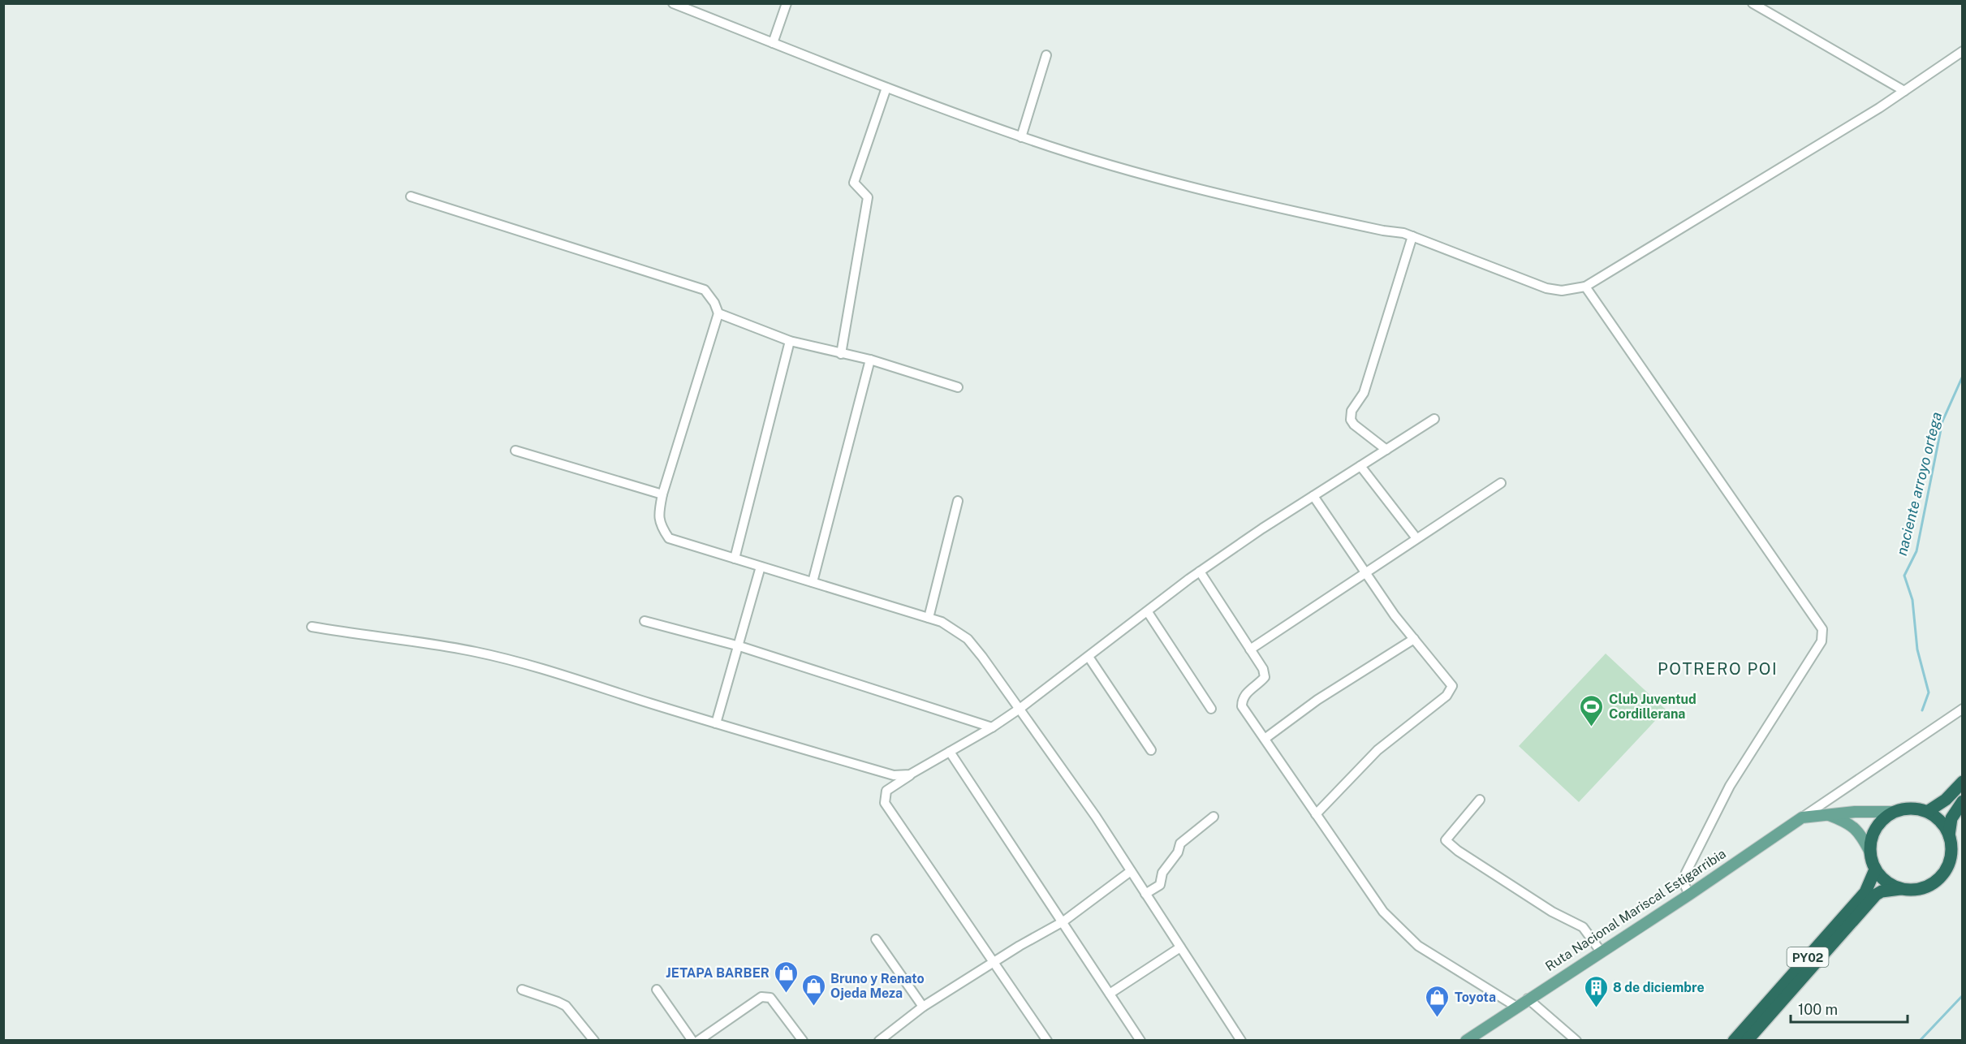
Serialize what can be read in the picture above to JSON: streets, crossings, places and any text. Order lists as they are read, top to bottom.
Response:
{
  "streets": {
    "highway": ["PY02"],
    "main road": ["Ruta Nacional Mariscal Estigarribia"]
  },
  "crossings": [
    ["Ruta Nacional Mariscal Estigarribia", "PY02"]
  ],
  "districts": ["POTRERO POI"],
  "water": ["naciente arroyo ortega"],
  "places": {
    "sports": ["Club Juventud Cordillerana"],
    "shop": ["JETAPA BARBER", "Bruno y Renato Ojeda Meza", "Toyota"],
    "building": ["8 de diciembre"]
  },
  "scale_bar": "100 m"
}
